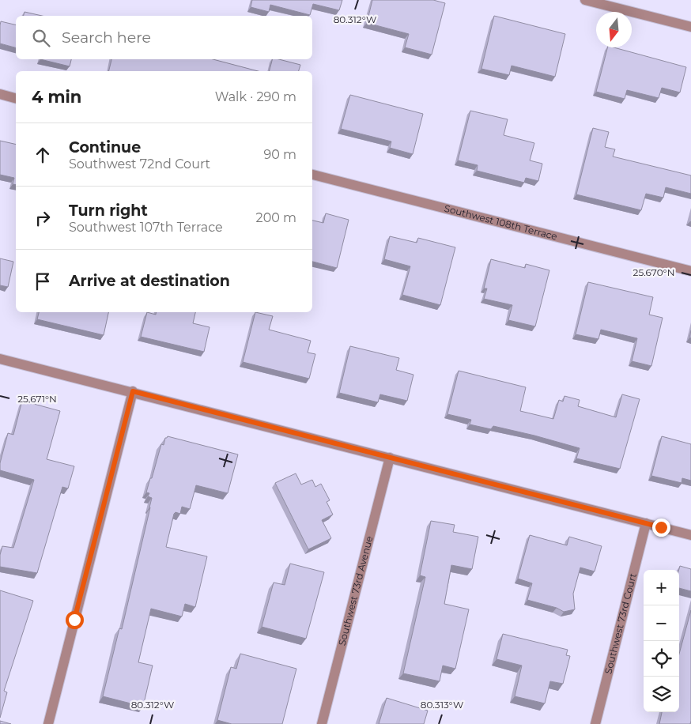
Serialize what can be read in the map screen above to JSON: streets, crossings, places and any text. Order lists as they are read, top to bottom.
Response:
{
  "streets": {
    "street": ["Southwest 108th Terrace", "Southwest 73rd Avenue", "Southwest 73rd Court"]
  },
  "north": "bottom",
  "page": {
    "search": "Search here",
    "heading": ["4 min", "Walk · 290 m"],
    "list": [
      ["Continue", "Southwest 72nd Court", "90 m"],
      ["Turn right", "Southwest 107th Terrace", "200 m"],
      "Arrive at destination"
    ],
    "map_buttons": ["+", "−"]
  },
  "coordinates": [
    "80.312°W",
    "25.670°N",
    "25.671°N",
    "80.313°W"
  ]
}
